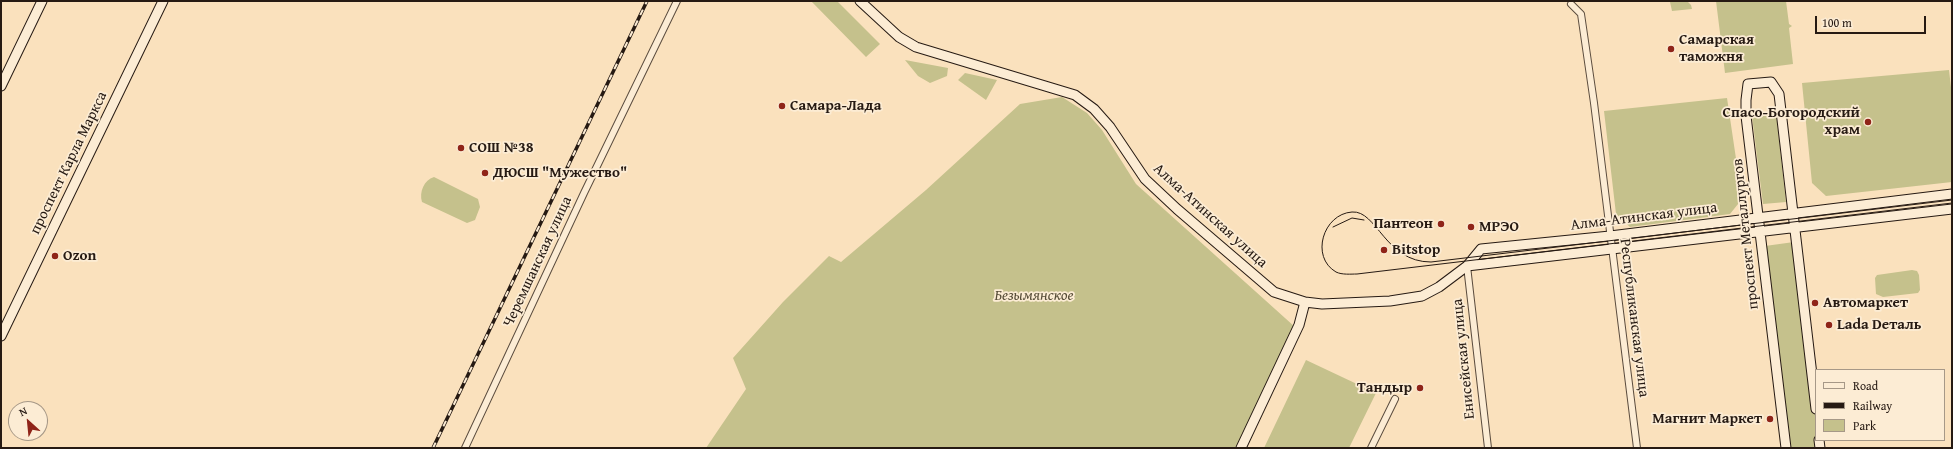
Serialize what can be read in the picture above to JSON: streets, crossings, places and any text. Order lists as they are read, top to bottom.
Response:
{
  "streets": {
    "street": [
      "проспект Карла Маркса",
      "Алма-Атинская улица",
      "проспект Металлургов",
      "Черемшанская улица",
      "Республиканская улица",
      "Енисейская улица"
    ]
  },
  "crossings": [
    ["Алма-Атинская улица", "проспект Металлургов"],
    ["Алма-Атинская улица", "Республиканская улица"],
    ["Алма-Атинская улица", "Енисейская улица"]
  ],
  "parks": ["Безымянское"],
  "places": [
    "Самарская таможня",
    "Самара-Лада",
    "Спасо-Богородский храм",
    "СОШ №38",
    "ДЮСШ \"Мужество\"",
    "Пантеон",
    "МРЭО",
    "Bitstop",
    "Ozon",
    "Автомаркет",
    "Lada Dеталь",
    "Тандыр",
    "Магнит Маркет"
  ],
  "legend": ["Road", "Railway", "Park"],
  "scale_bar": "100 m",
  "north": "top left"
}
